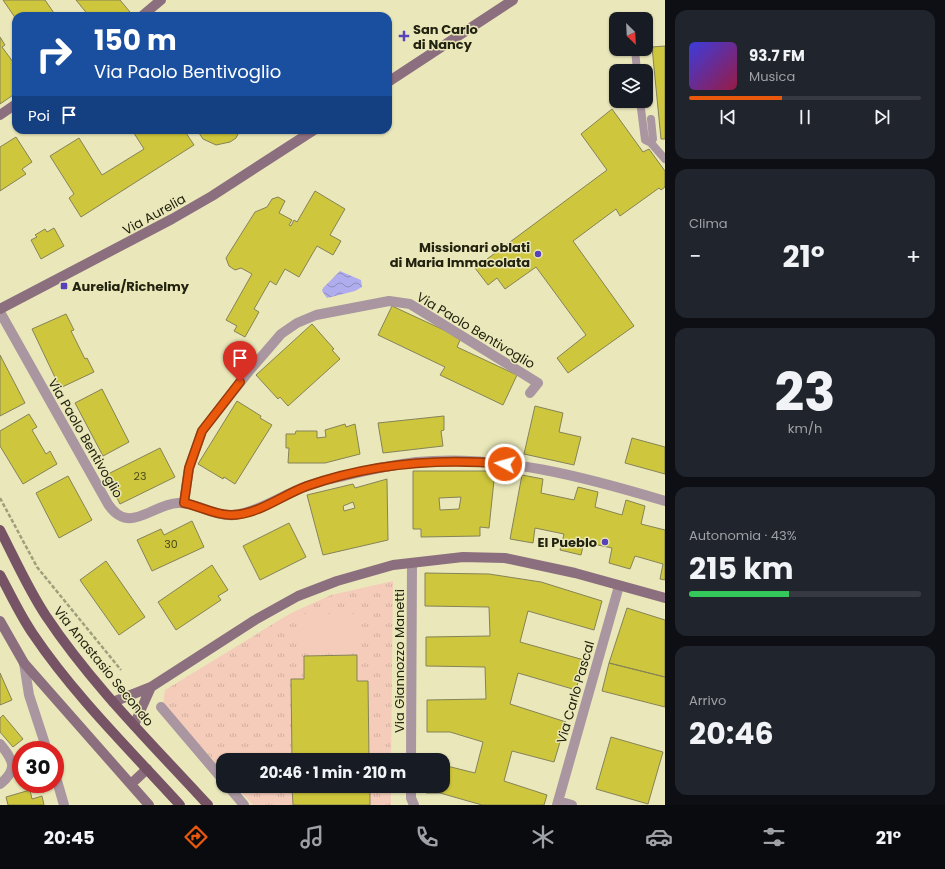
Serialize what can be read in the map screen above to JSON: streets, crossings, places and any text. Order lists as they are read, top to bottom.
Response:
{
  "streets": {
    "main road": ["Via Anastasio Secondo"],
    "street": [
      "Via Aurelia",
      "Via Paolo Bentivoglio",
      "Via Giannozzo Manetti",
      "Via Carlo Pascal"
    ]
  },
  "crossings": [
    ["Via Aurelia", "Via Paolo Bentivoglio"]
  ],
  "places": {
    "health": ["San Carlo di Nancy"],
    "other": ["Missionari oblati di Maria Immacolata", "El Pueblo"],
    "transit": ["Aurelia/Richelmy"]
  },
  "house_numbers": ["23", "30"],
  "north": "bottom right",
  "page": {
    "turn": ["150 m", "Via Paolo Bentivoglio"],
    "song": ["93.7 FM", "Musica"],
    "then": "Poi",
    "tile": [
      "Clima",
      ["23", "km/h"],
      ["Autonomia · 43%", "215 km"],
      ["Arrivo", "20:46"]
    ],
    "heat": ["−", "21°", "+"],
    "limit": "30",
    "trip": "20:46 · 1 min · 210 m",
    "tabs": ["20:45", "21°"]
  }
}
